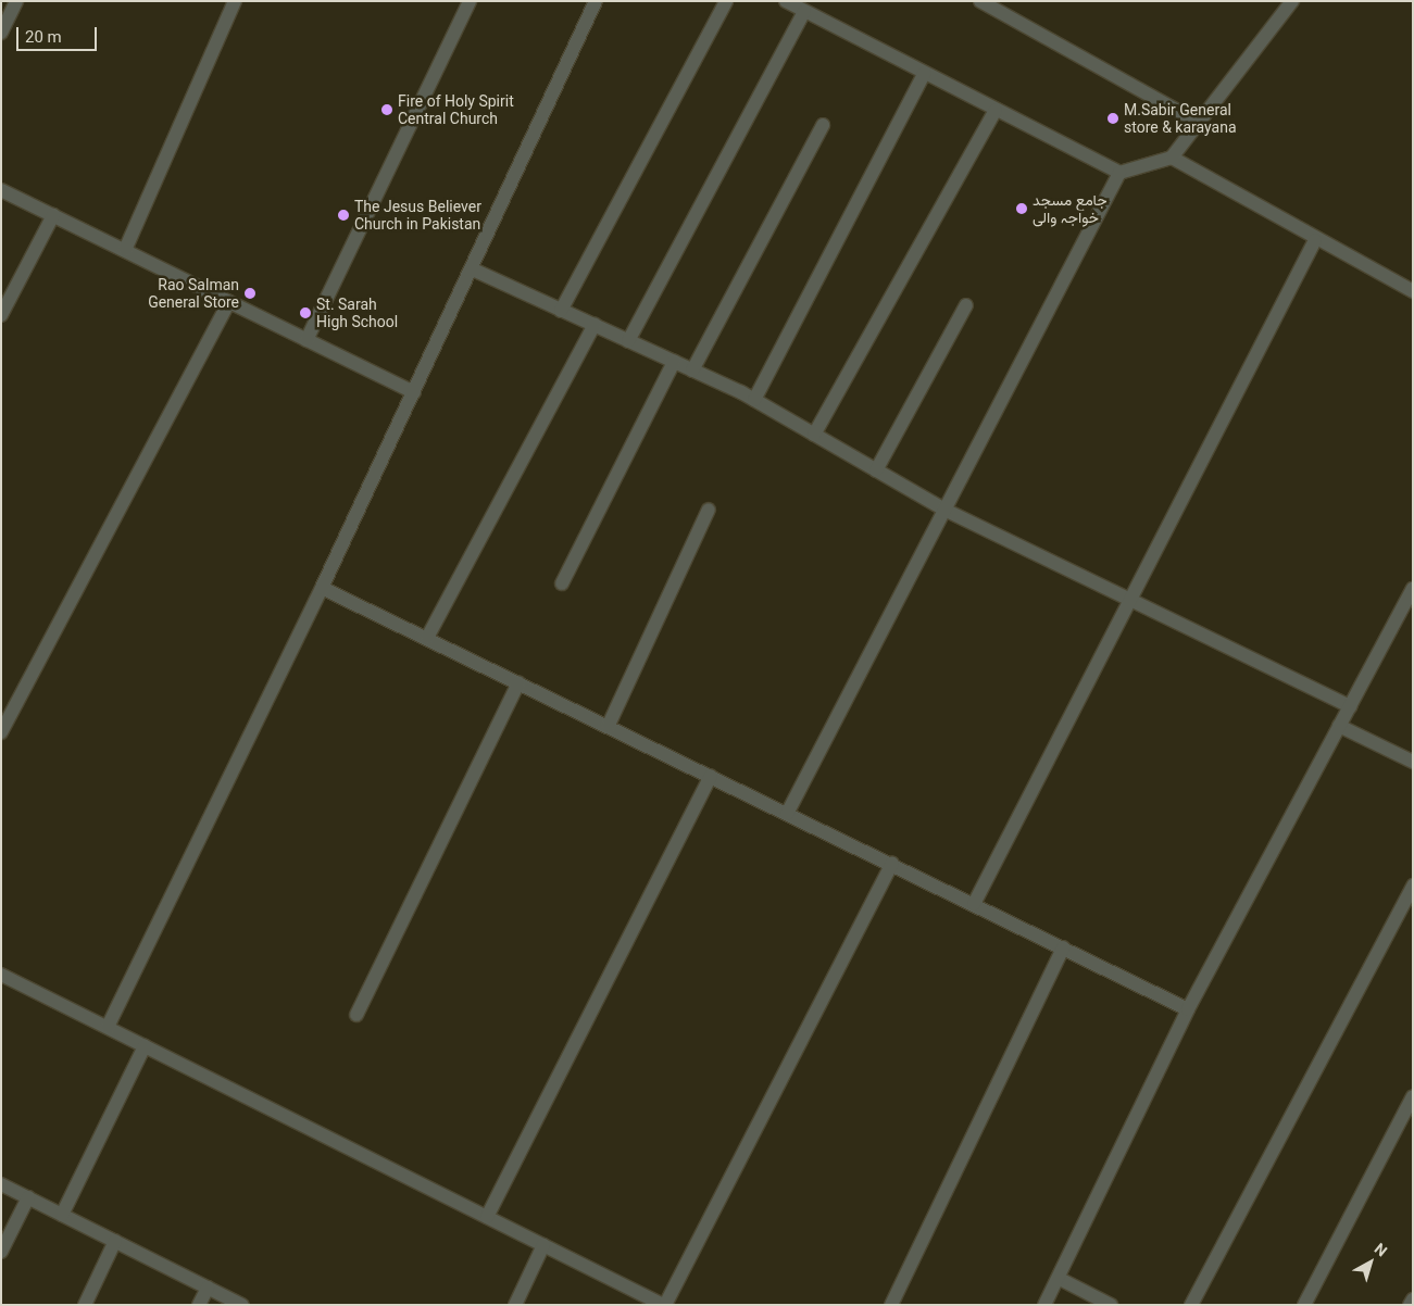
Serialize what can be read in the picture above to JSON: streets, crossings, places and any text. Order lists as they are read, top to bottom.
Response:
{
  "places": [
    "Fire of Holy Spirit Central Church",
    "M.Sabir General store & karayana",
    "جامع مسجد خواجہ والی",
    "The Jesus Believer Church in Pakistan",
    "Rao Salman General Store",
    "St. Sarah High School"
  ],
  "scale_bar": "20 m",
  "north": "top right"
}
